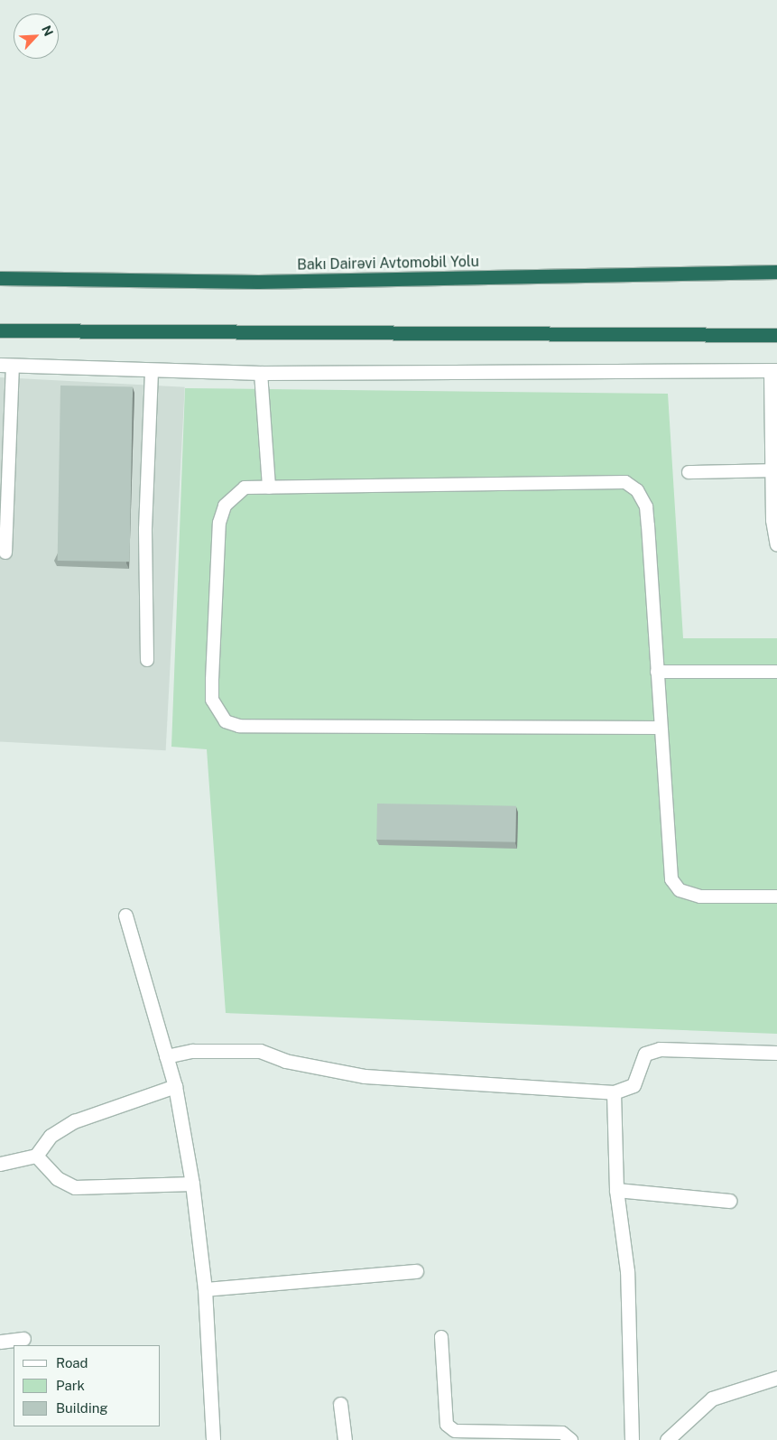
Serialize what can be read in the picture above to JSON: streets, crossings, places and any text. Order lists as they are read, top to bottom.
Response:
{
  "streets": {
    "highway": ["Bakı Dairəvi Avtomobil Yolu"]
  },
  "legend": ["Road", "Park", "Building"],
  "north": "top right"
}
